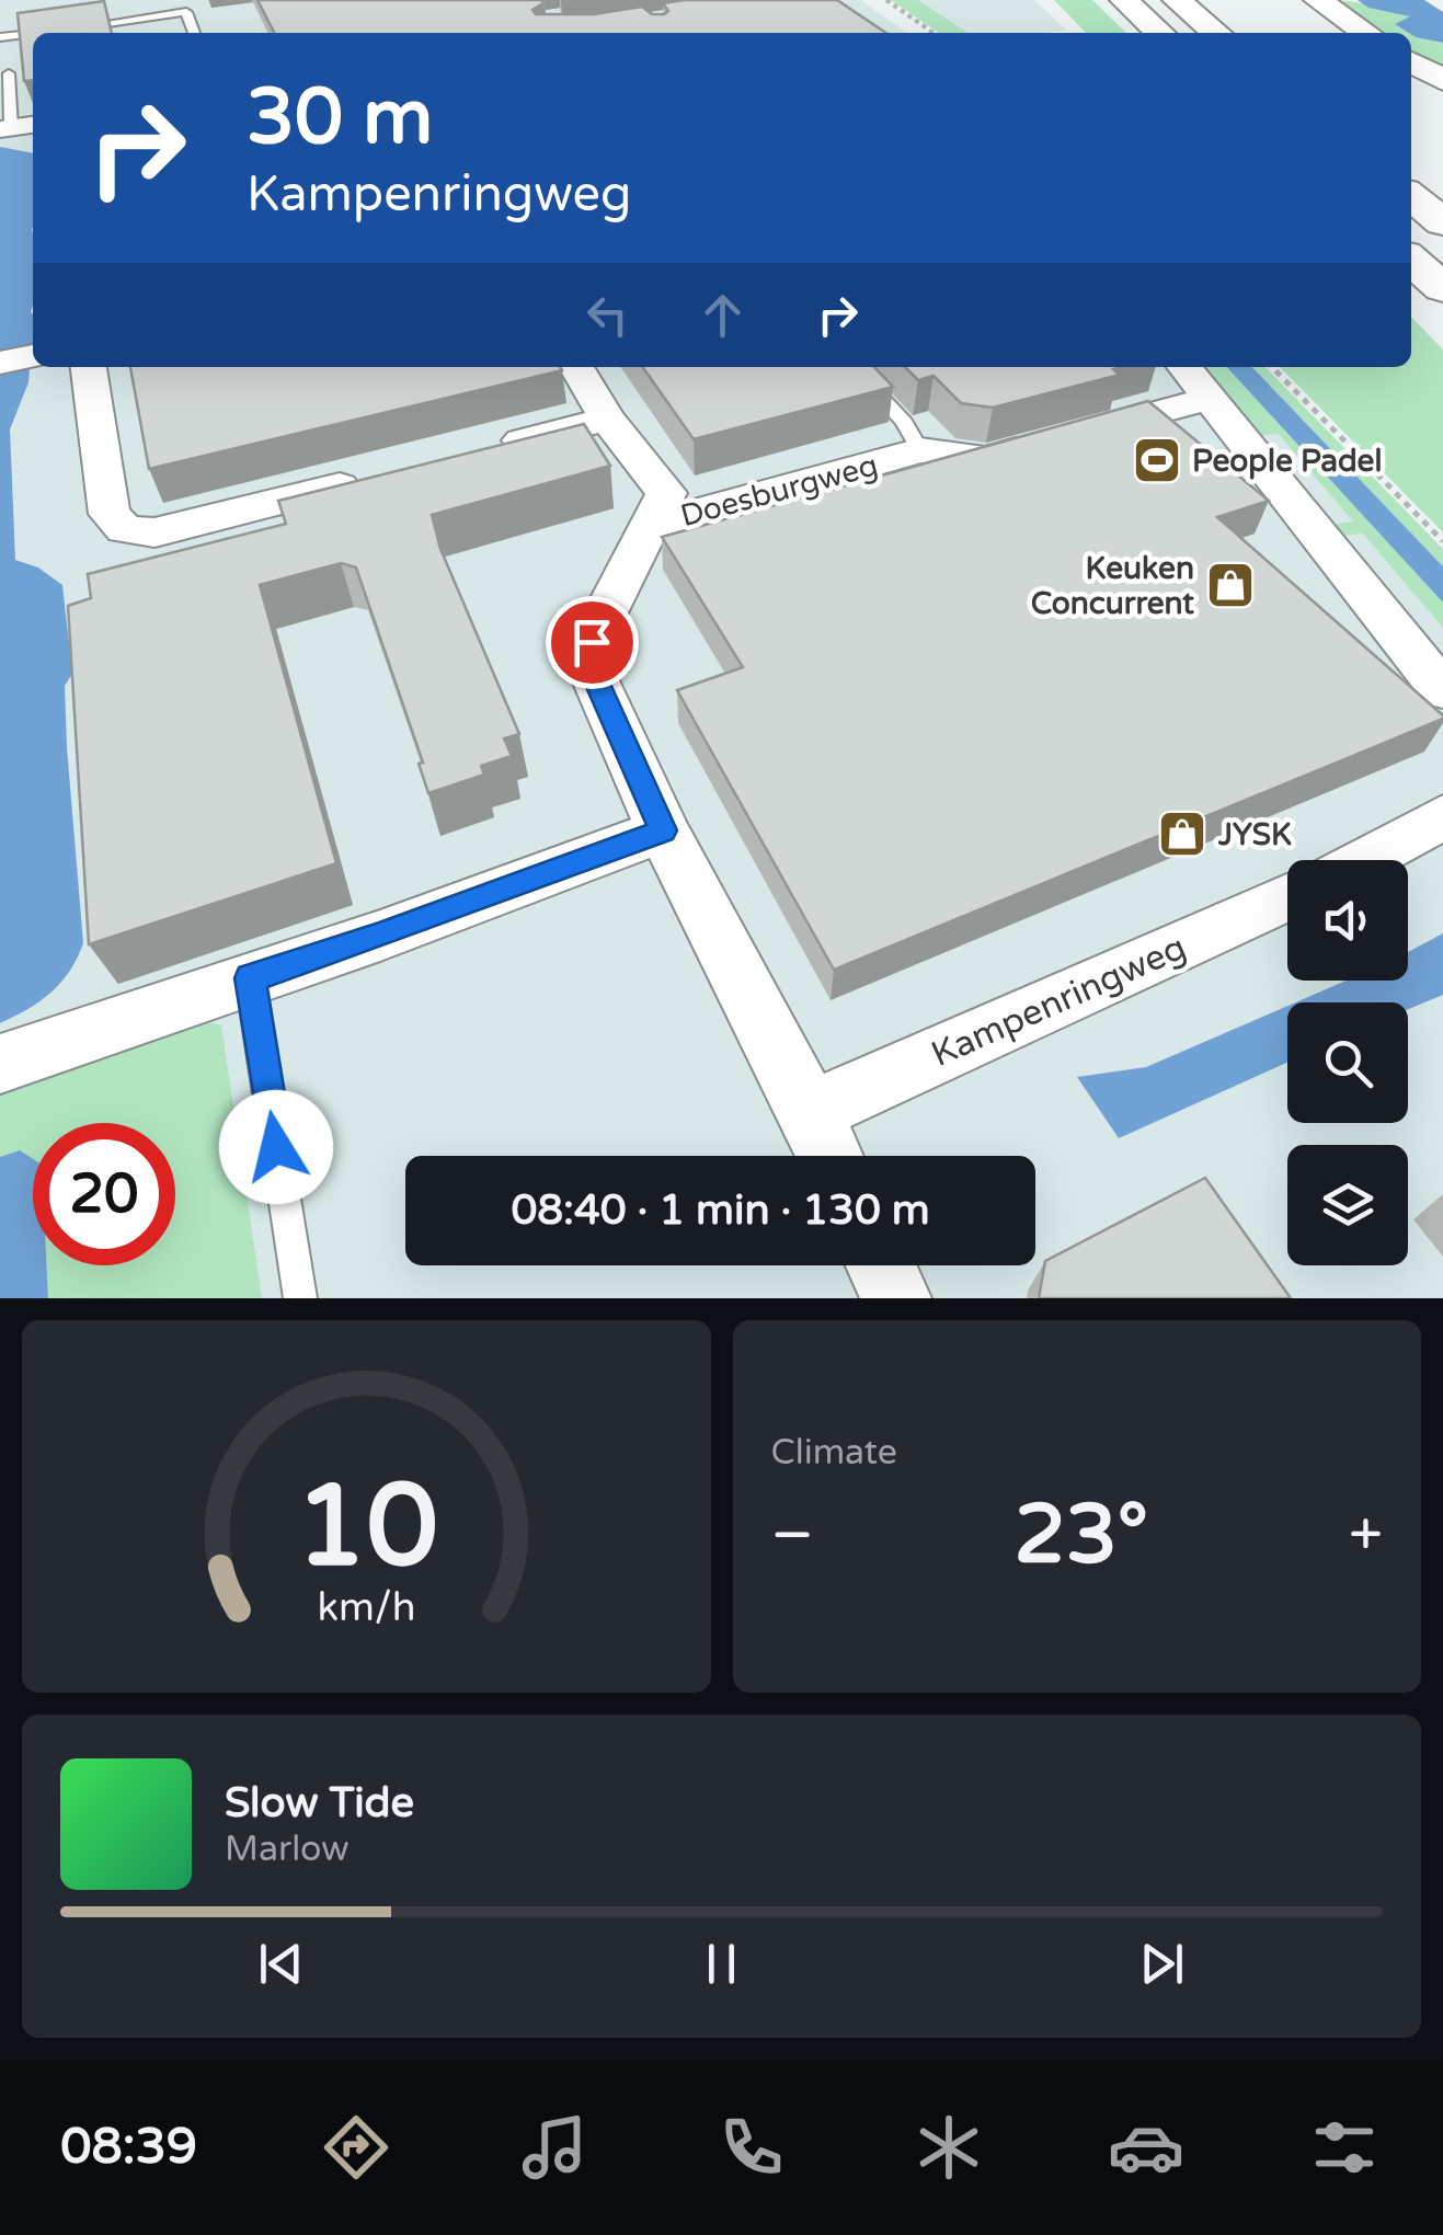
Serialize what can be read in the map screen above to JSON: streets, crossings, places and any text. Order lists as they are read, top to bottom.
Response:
{
  "streets": {
    "street": ["Doesburgweg", "Kampenringweg"]
  },
  "places": {
    "sports": ["People Padel"],
    "shop": ["Keuken Concurrent", "JYSK"]
  },
  "page": {
    "turn": ["30 m", "Kampenringweg"],
    "limit": "20",
    "trip": "08:40 · 1 min · 130 m",
    "tile": "Climate",
    "heat": ["−", "23°", "+"],
    "song": ["Slow Tide", "Marlow"],
    "tabs": "08:39",
    "gauge": ["10", "km/h"]
  }
}
